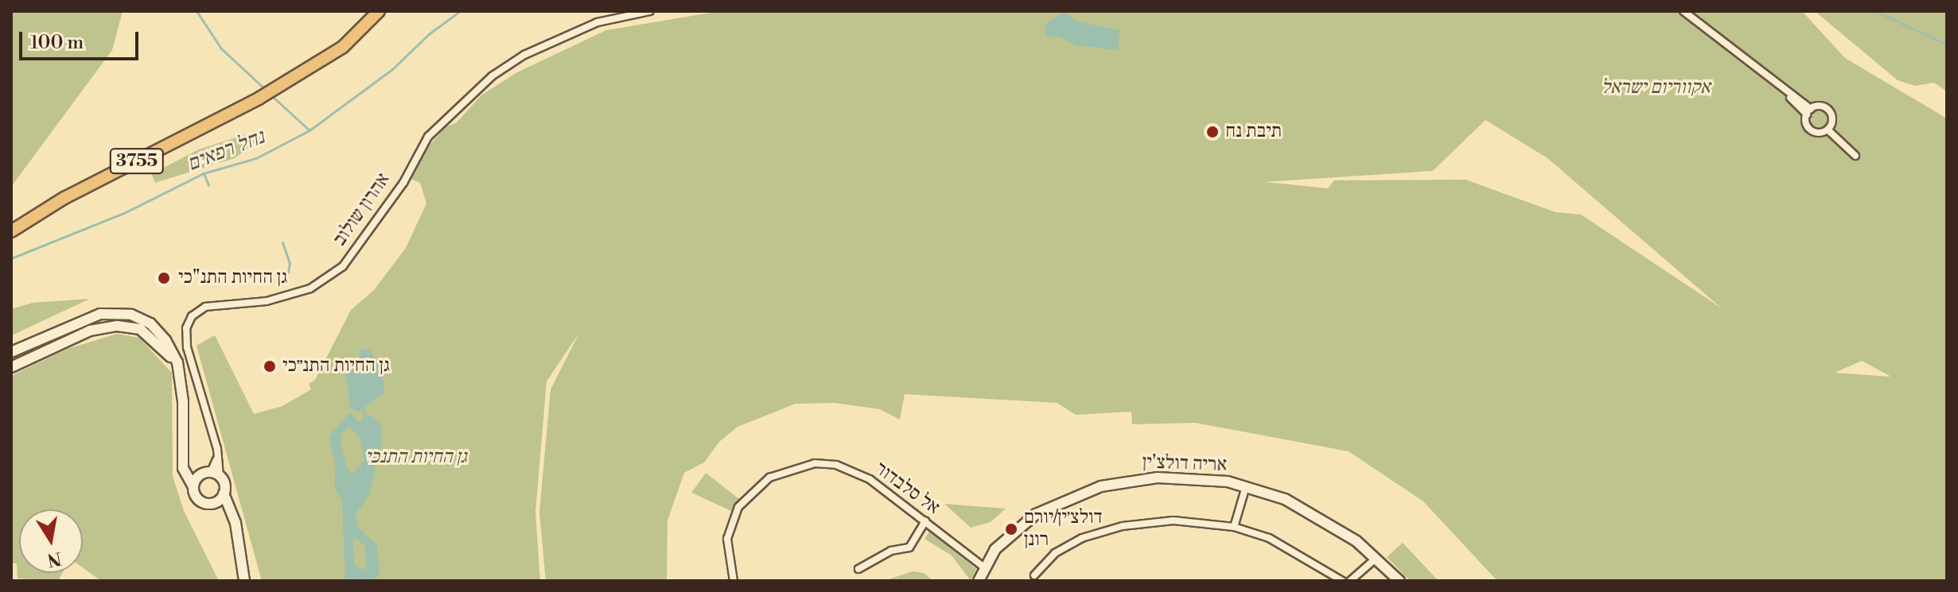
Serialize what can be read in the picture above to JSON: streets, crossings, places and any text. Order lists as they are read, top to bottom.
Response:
{
  "streets": {
    "main road": ["3755"],
    "street": ["אהרון שולוב", "אריה דולצ'ין", "אל סלבדור"]
  },
  "crossings": [
    ["אריה דולצ'ין", "אל סלבדור"]
  ],
  "water": ["נחל רפאים"],
  "parks": ["אקווריום ישראל", "גן החיות התנכי"],
  "places": [
    "תיבת נח",
    "גן החיות התנ\"כי",
    "גן החיות התנ״כי",
    "דולצ׳ין/יורם רונן"
  ],
  "scale_bar": "100 m",
  "north": "bottom"
}
